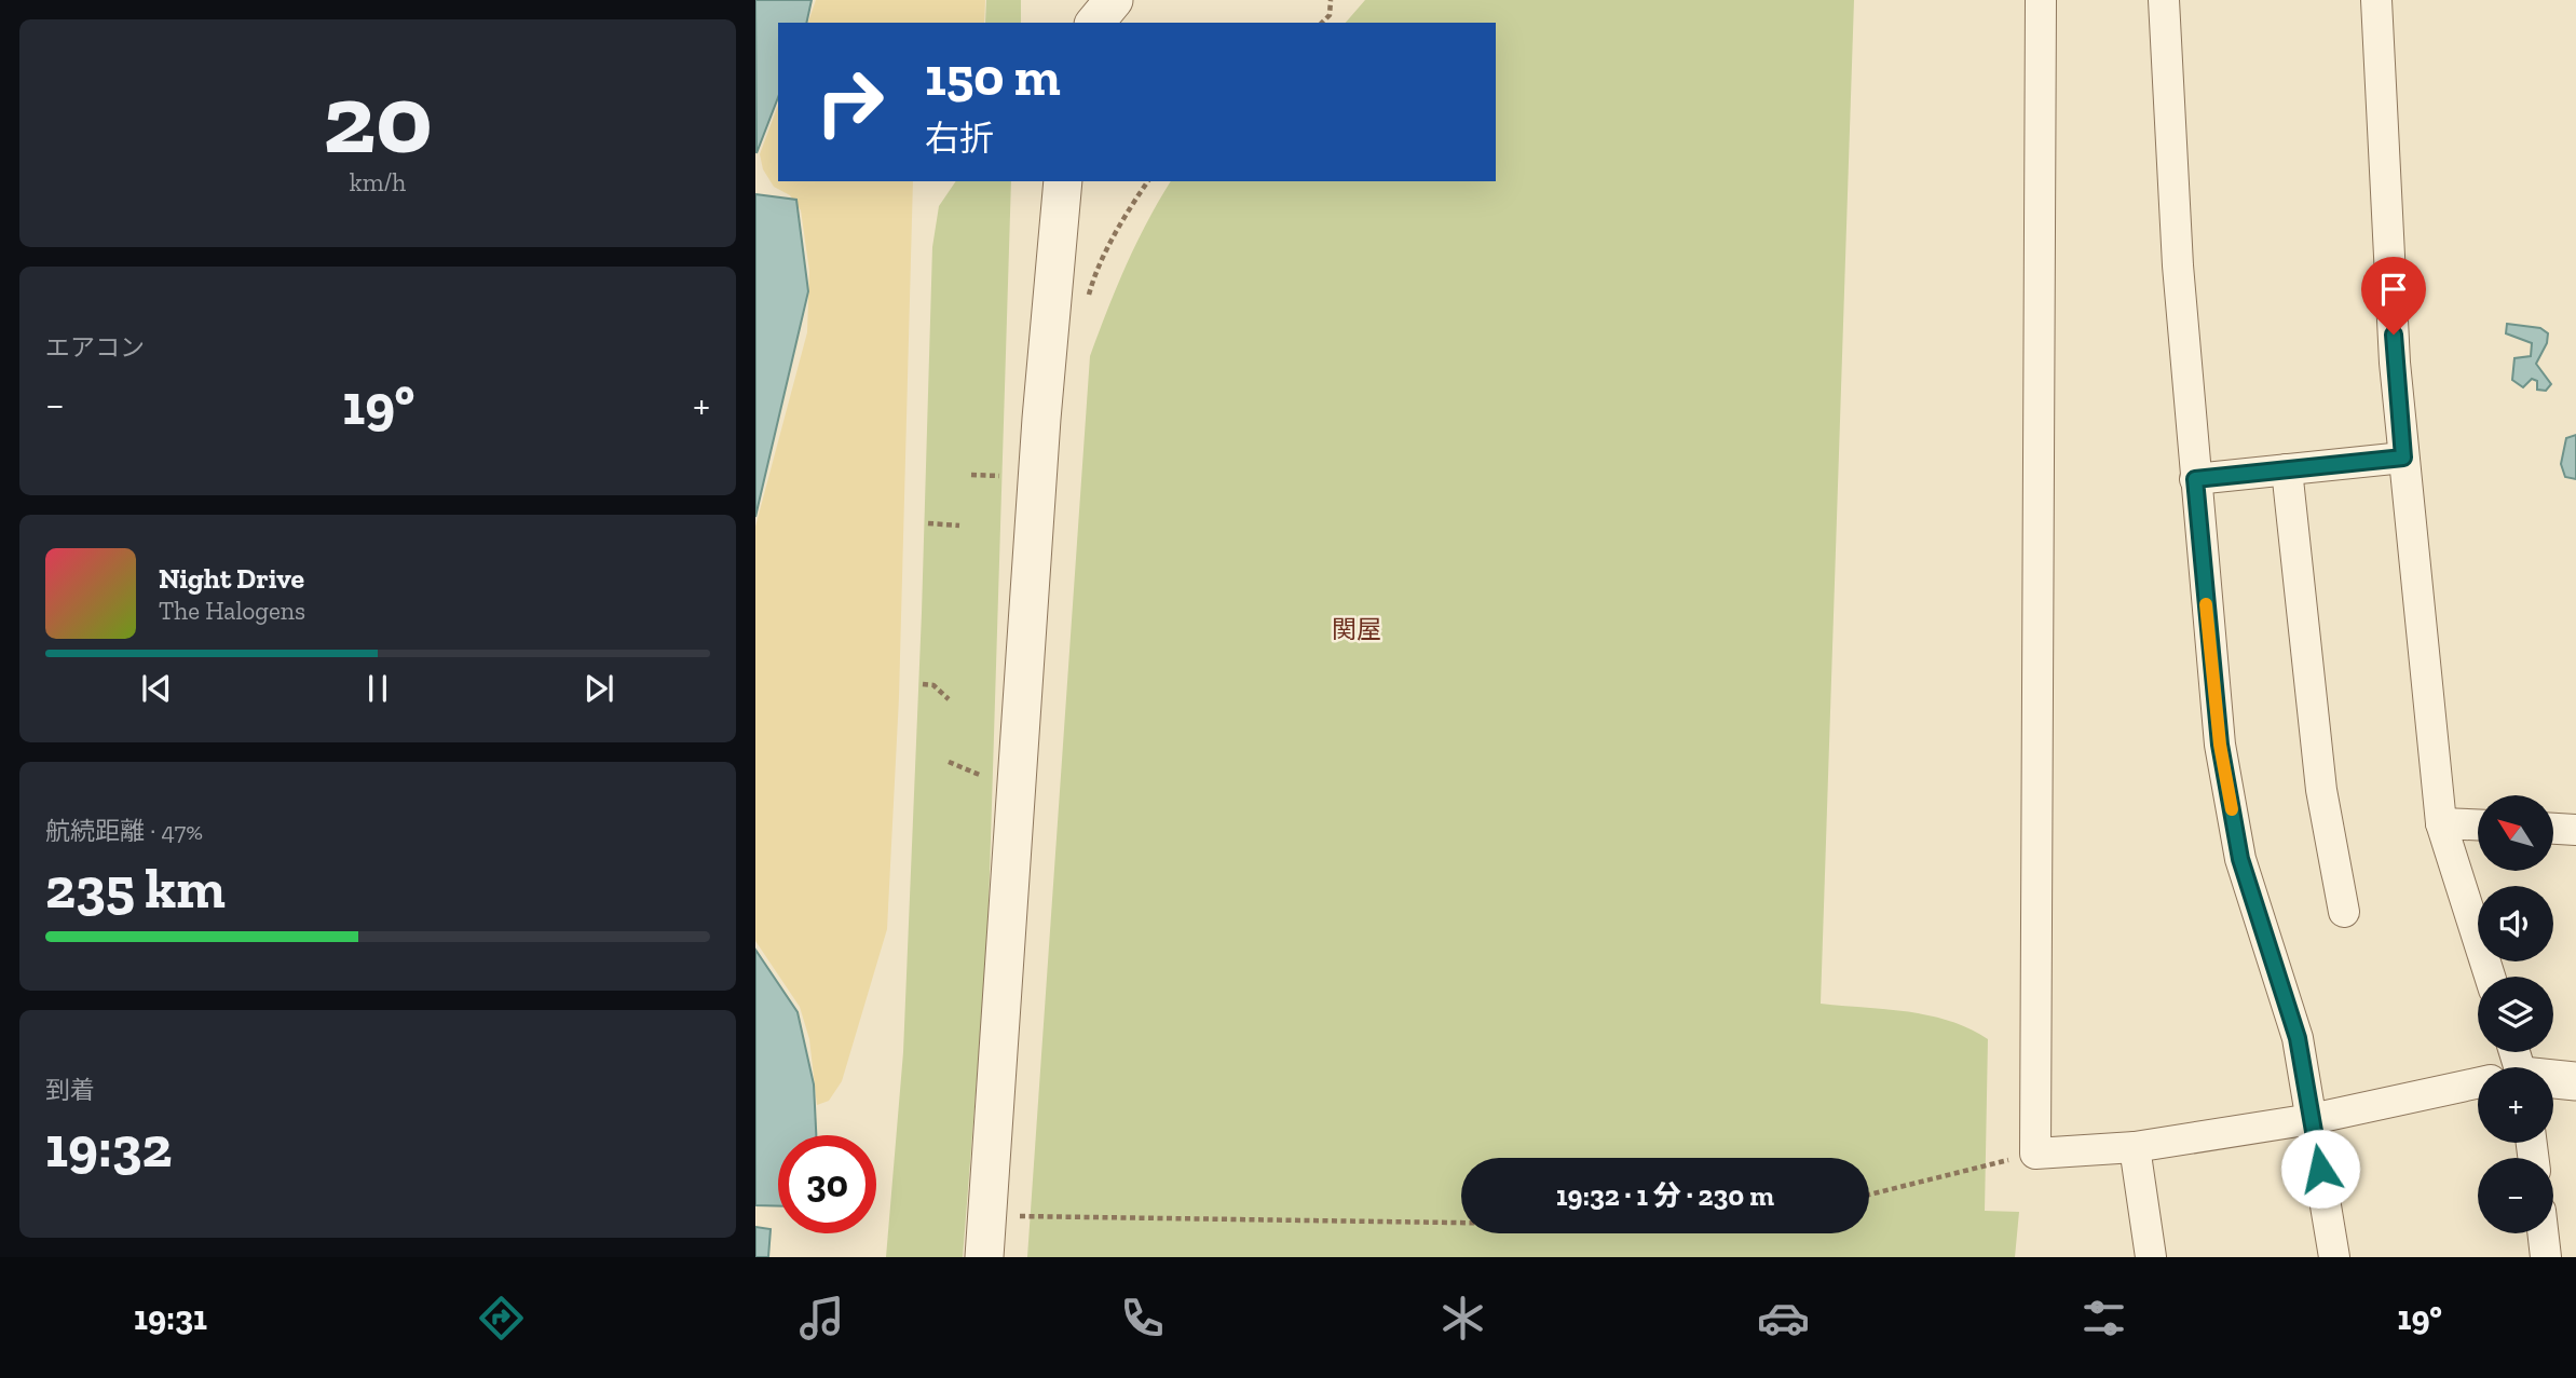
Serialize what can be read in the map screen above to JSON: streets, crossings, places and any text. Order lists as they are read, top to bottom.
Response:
{
  "districts": ["関屋"],
  "north": "top left",
  "page": {
    "tile": [
      ["20", "km/h"],
      "エアコン",
      ["航続距離 · 47%", "235 km"],
      ["到着", "19:32"]
    ],
    "turn": ["150 m", "右折"],
    "heat": ["−", "19°", "+"],
    "song": ["Night Drive", "The Halogens"],
    "map_buttons": ["+", "−"],
    "limit": "30",
    "trip": "19:32 · 1 分 · 230 m",
    "tabs": ["19:31", "19°"]
  }
}
